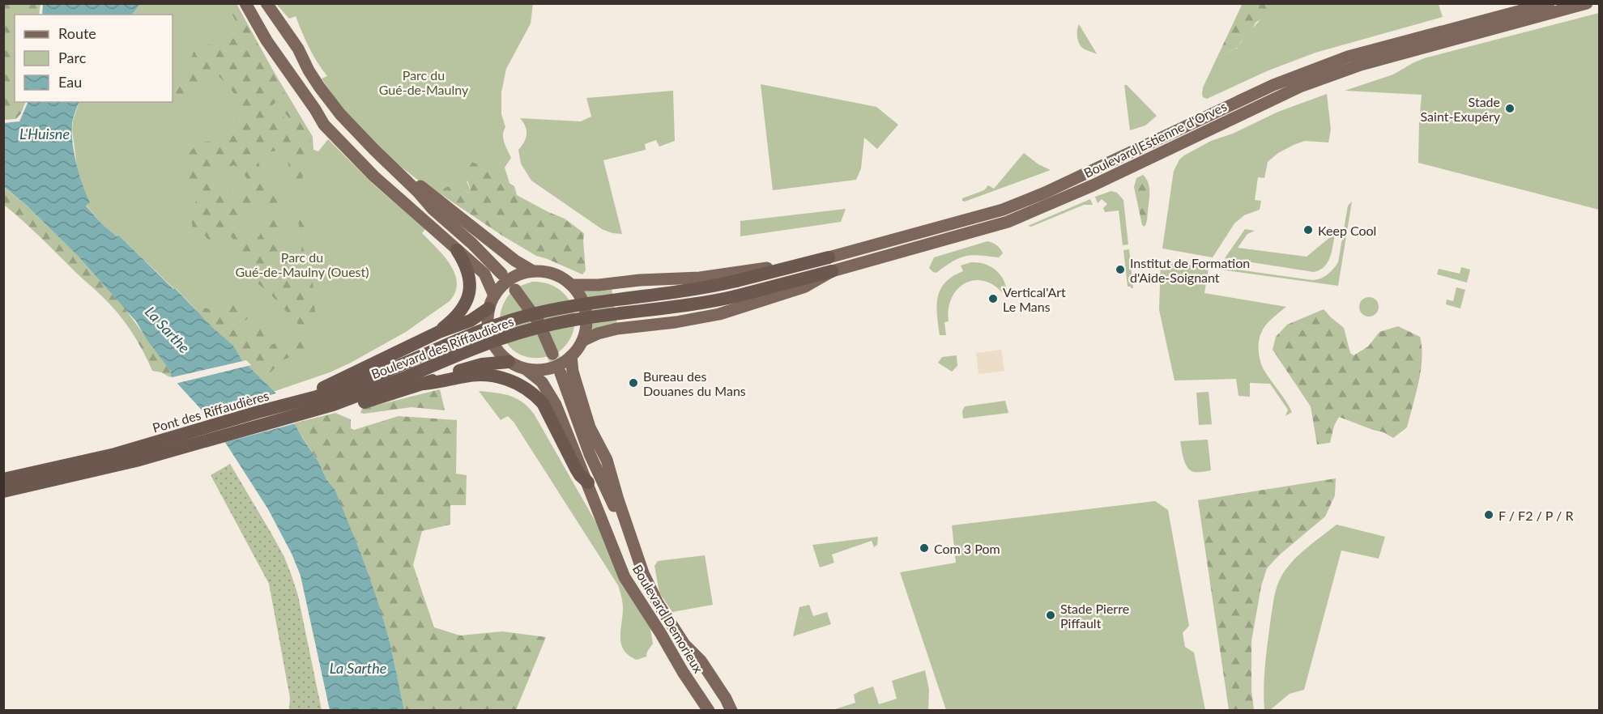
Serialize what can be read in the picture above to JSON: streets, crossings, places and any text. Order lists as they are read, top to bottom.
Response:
{
  "streets": {
    "highway": ["Boulevard Estienne d'Orves", "Boulevard des Riffaudières", "Pont des Riffaudières"],
    "main road": ["Boulevard Demorieux"]
  },
  "crossings": [
    ["Boulevard Estienne d'Orves", "Boulevard des Riffaudières"],
    ["Boulevard des Riffaudières", "Pont des Riffaudières"]
  ],
  "water": ["L'Huisne", "La Sarthe"],
  "parks": ["Parc du Gué-de-Maulny", "Parc du Gué-de-Maulny (Ouest)"],
  "places": [
    "Stade Saint-Exupéry",
    "Keep Cool",
    "Institut de Formation d'Aide-Soignant",
    "Vertical'Art Le Mans",
    "Bureau des Douanes du Mans",
    "F / F2 / P / R",
    "Com 3 Pom",
    "Stade Pierre Piffault"
  ],
  "legend": ["Route", "Parc", "Eau"]
}
